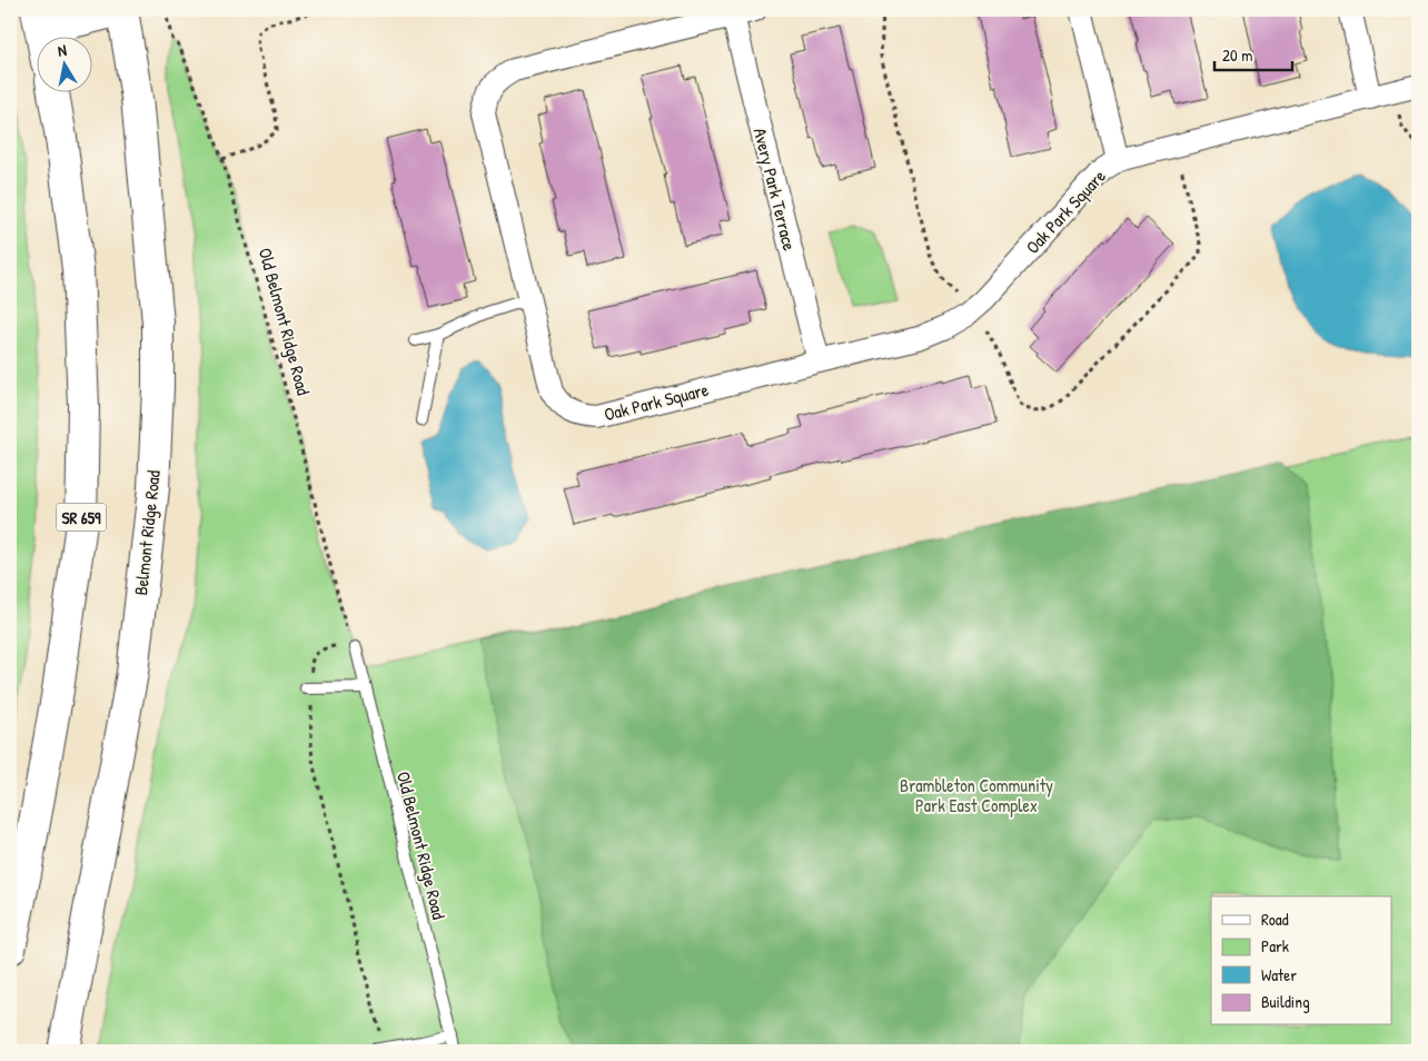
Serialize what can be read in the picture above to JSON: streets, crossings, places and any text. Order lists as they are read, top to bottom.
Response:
{
  "streets": {
    "main road": ["SR 659", "Belmont Ridge Road"],
    "street": ["Avery Park Terrace", "Oak Park Square"],
    "lane": ["Old Belmont Ridge Road"]
  },
  "crossings": [
    ["Avery Park Terrace", "Oak Park Square"]
  ],
  "parks": ["Brambleton Community Park East Complex"],
  "legend": [
    "Road",
    "Park",
    "Water",
    "Building"
  ],
  "scale_bar": "20 m",
  "north": "top"
}
